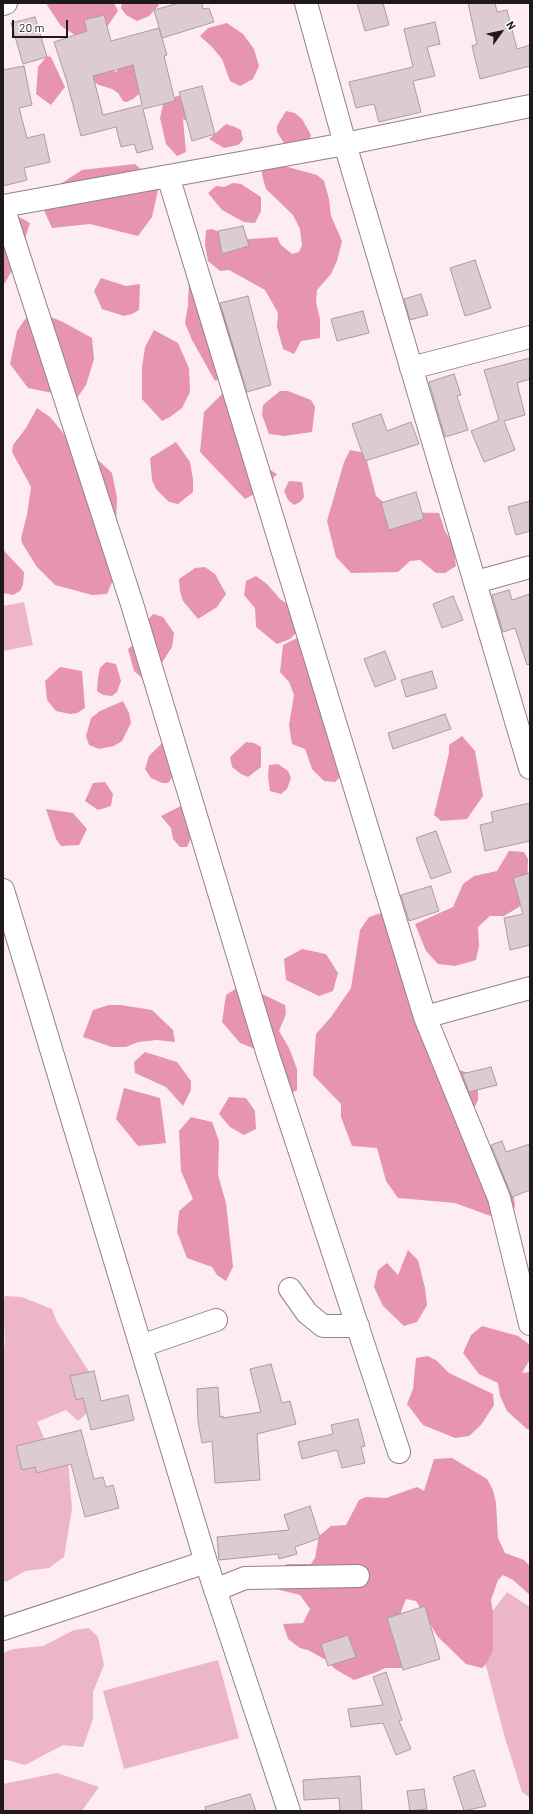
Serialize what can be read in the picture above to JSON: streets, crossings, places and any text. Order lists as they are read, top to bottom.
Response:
{
  "scale_bar": "20 m",
  "north": "top right"
}
